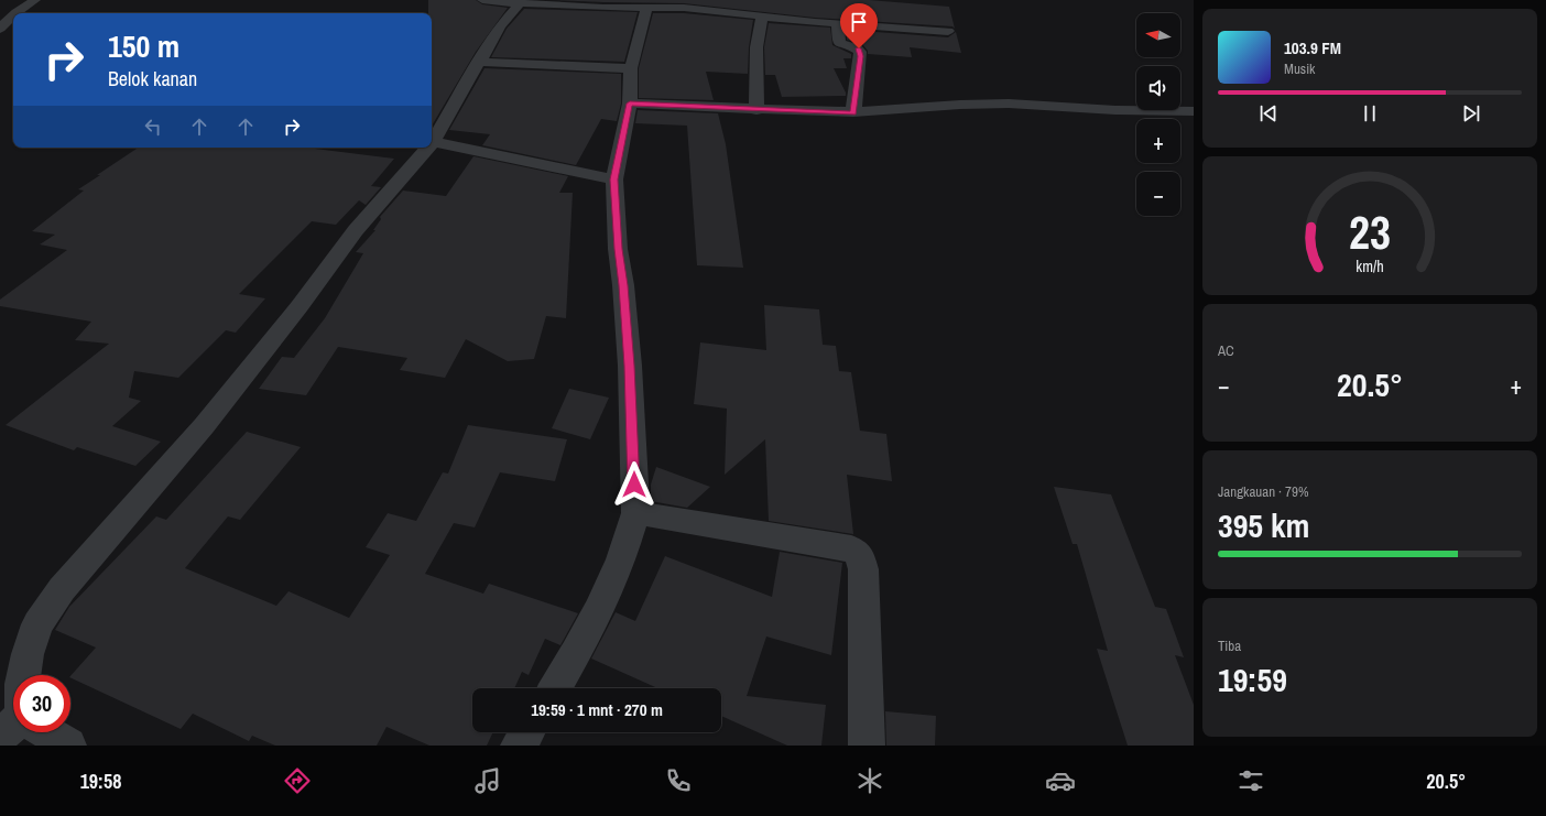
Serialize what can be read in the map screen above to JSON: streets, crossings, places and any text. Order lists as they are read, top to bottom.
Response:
{
  "north": "left",
  "page": {
    "map_buttons": ["+", "−"],
    "turn": ["150 m", "Belok kanan"],
    "song": ["103.9 FM", "Musik"],
    "tile": [
      "AC",
      ["Jangkauan · 79%", "395 km"],
      ["Tiba", "19:59"]
    ],
    "heat": ["−", "20.5°", "+"],
    "limit": "30",
    "trip": "19:59 · 1 mnt · 270 m",
    "tabs": ["19:58", "20.5°"],
    "gauge": ["23", "km/h"]
  }
}
